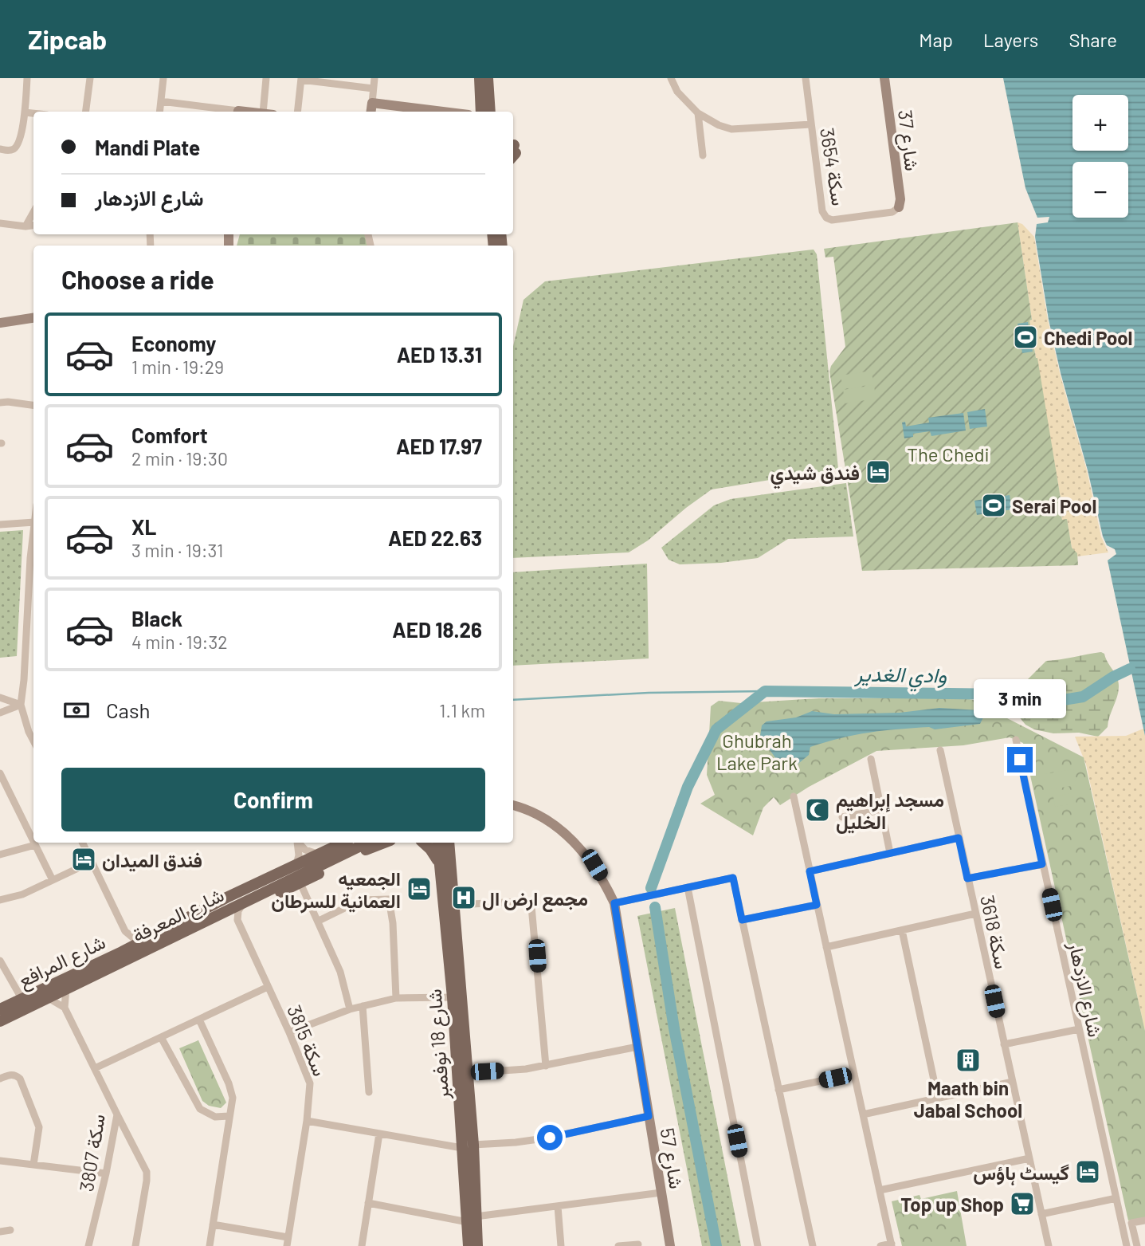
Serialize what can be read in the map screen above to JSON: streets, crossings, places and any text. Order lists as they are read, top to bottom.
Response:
{
  "streets": {
    "main road": ["شارع المعرفة", "شارع المرافع", "شارع 18 نوفمبر"],
    "street": [
      "شارع 37",
      "سكة 3654",
      "سكة 3618",
      "شارع الازدهار",
      "سكة 3815",
      "سكة 3807",
      "شارع 57"
    ]
  },
  "crossings": [
    ["شارع 37", "سكة 3654"]
  ],
  "water": ["وادي الغدير"],
  "parks": ["The Chedi", "Ghubrah Lake Park"],
  "places": {
    "sports": ["Chedi Pool", "Serai Pool"],
    "hotel": [
      "فندق شيدي",
      "فندق الميدان",
      "الجمعيه العمانية للسرطان",
      "گیسٹ ہاؤس"
    ],
    "mosque": ["مسجد إبراهيم الخليل"],
    "hospital": ["مجمع ارض ال"],
    "building": ["Maath bin Jabal School"],
    "supermarket": ["Top up Shop"]
  },
  "page": {
    "header": "Zipcab",
    "nav": ["Map", "Layers", "Share"],
    "map_buttons": ["+", "−"],
    "banner": ["Mandi Plate", "شارع الازدهار"],
    "heading": "Choose a ride",
    "list": [
      {
        "name": "Economy",
        "note": "1 min · 19:29",
        "value": "AED 13.31"
      },
      {
        "name": "Comfort",
        "note": "2 min · 19:30",
        "value": "AED 17.97"
      },
      {
        "name": "XL",
        "note": "3 min · 19:31",
        "value": "AED 22.63"
      },
      {
        "name": "Black",
        "note": "4 min · 19:32",
        "value": "AED 18.26"
      }
    ],
    "bubble": "3 min",
    "pay": ["Cash", "1.1 km"],
    "buttons": "Confirm"
  }
}
